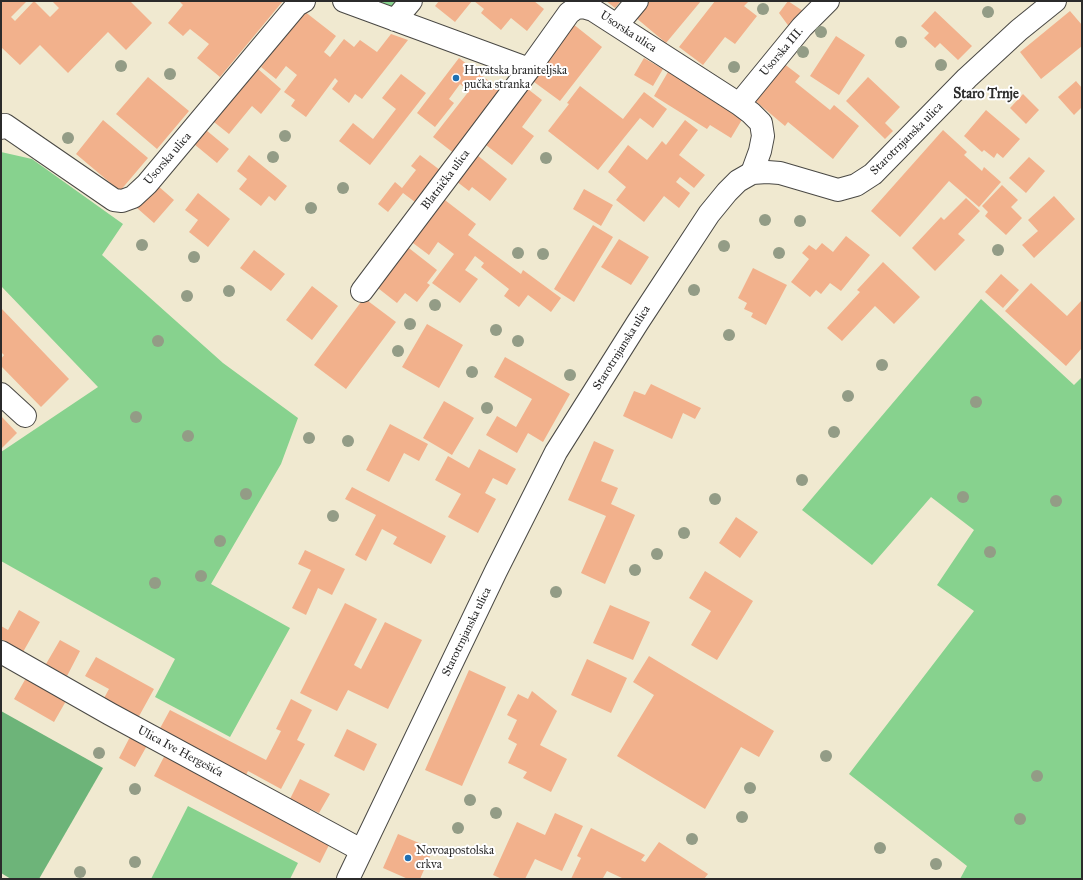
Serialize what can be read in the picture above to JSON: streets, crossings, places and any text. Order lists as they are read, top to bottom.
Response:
{
  "streets": {
    "street": [
      "Usorska ulica",
      "Usorska III.",
      "Starotrnjanska ulica",
      "Blatnička ulica",
      "Ulica Ive Hergešića"
    ]
  },
  "crossings": [
    ["Usorska ulica", "Usorska III."],
    ["Usorska ulica", "Starotrnjanska ulica"],
    ["Usorska ulica", "Blatnička ulica"],
    ["Starotrnjanska ulica", "Ulica Ive Hergešića"]
  ],
  "districts": ["Staro Trnje"],
  "places": ["Hrvatska braniteljska pučka stranka", "Novoapostolska crkva"]
}
